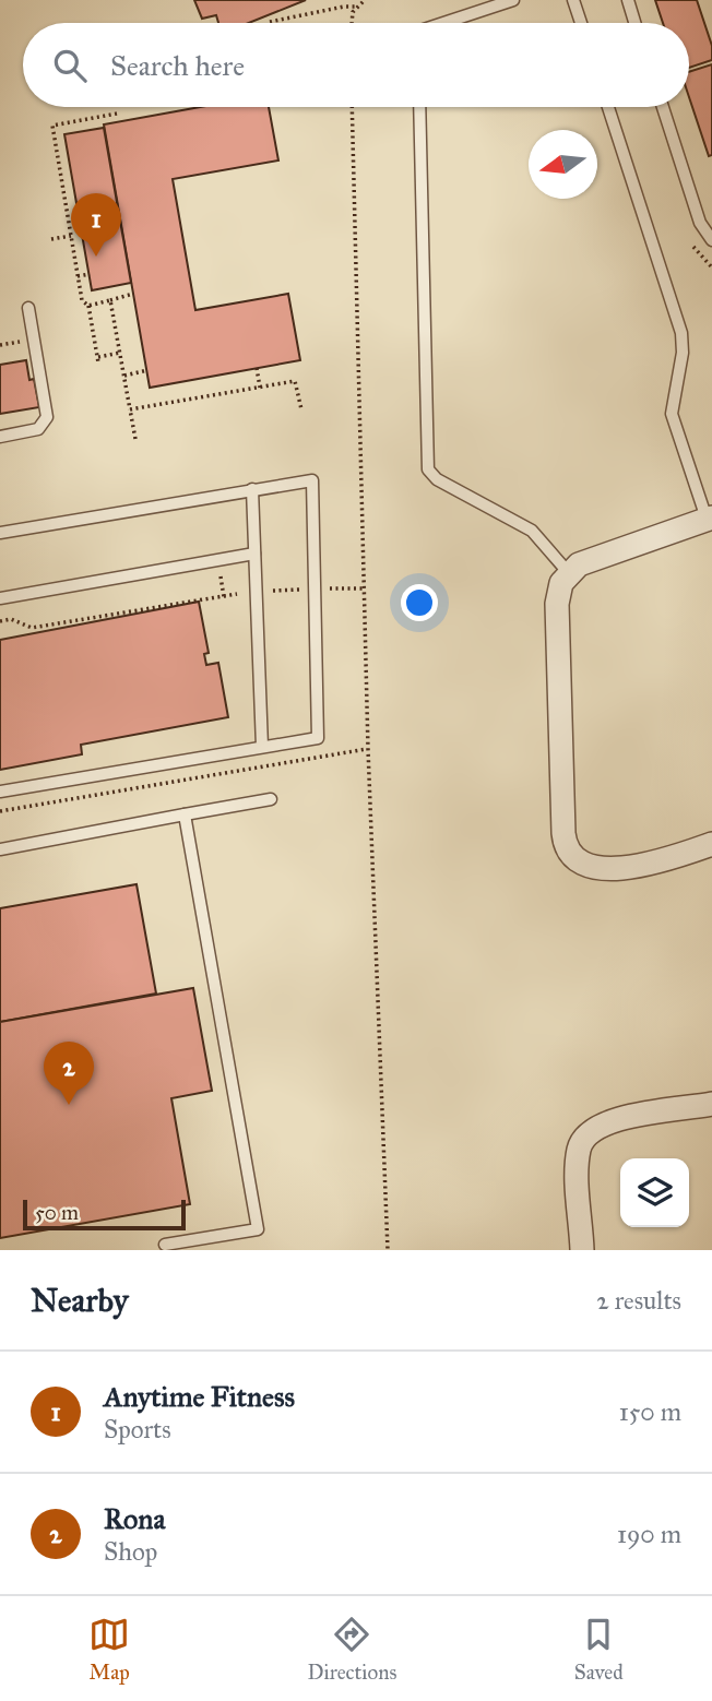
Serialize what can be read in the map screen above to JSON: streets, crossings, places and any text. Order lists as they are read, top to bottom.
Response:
{
  "scale_bar": "50 m",
  "north": "left",
  "page": {
    "search": "Search here",
    "pins": ["1", "2"],
    "scale": "50 m",
    "heading": ["Nearby", "2 results"],
    "list": [
      {
        "mark": "1",
        "name": "Anytime Fitness",
        "note": "Sports",
        "value": "150 m"
      },
      {
        "mark": "2",
        "name": "Rona",
        "note": "Shop",
        "value": "190 m"
      }
    ],
    "nav": ["Map", "Directions", "Saved"]
  }
}
